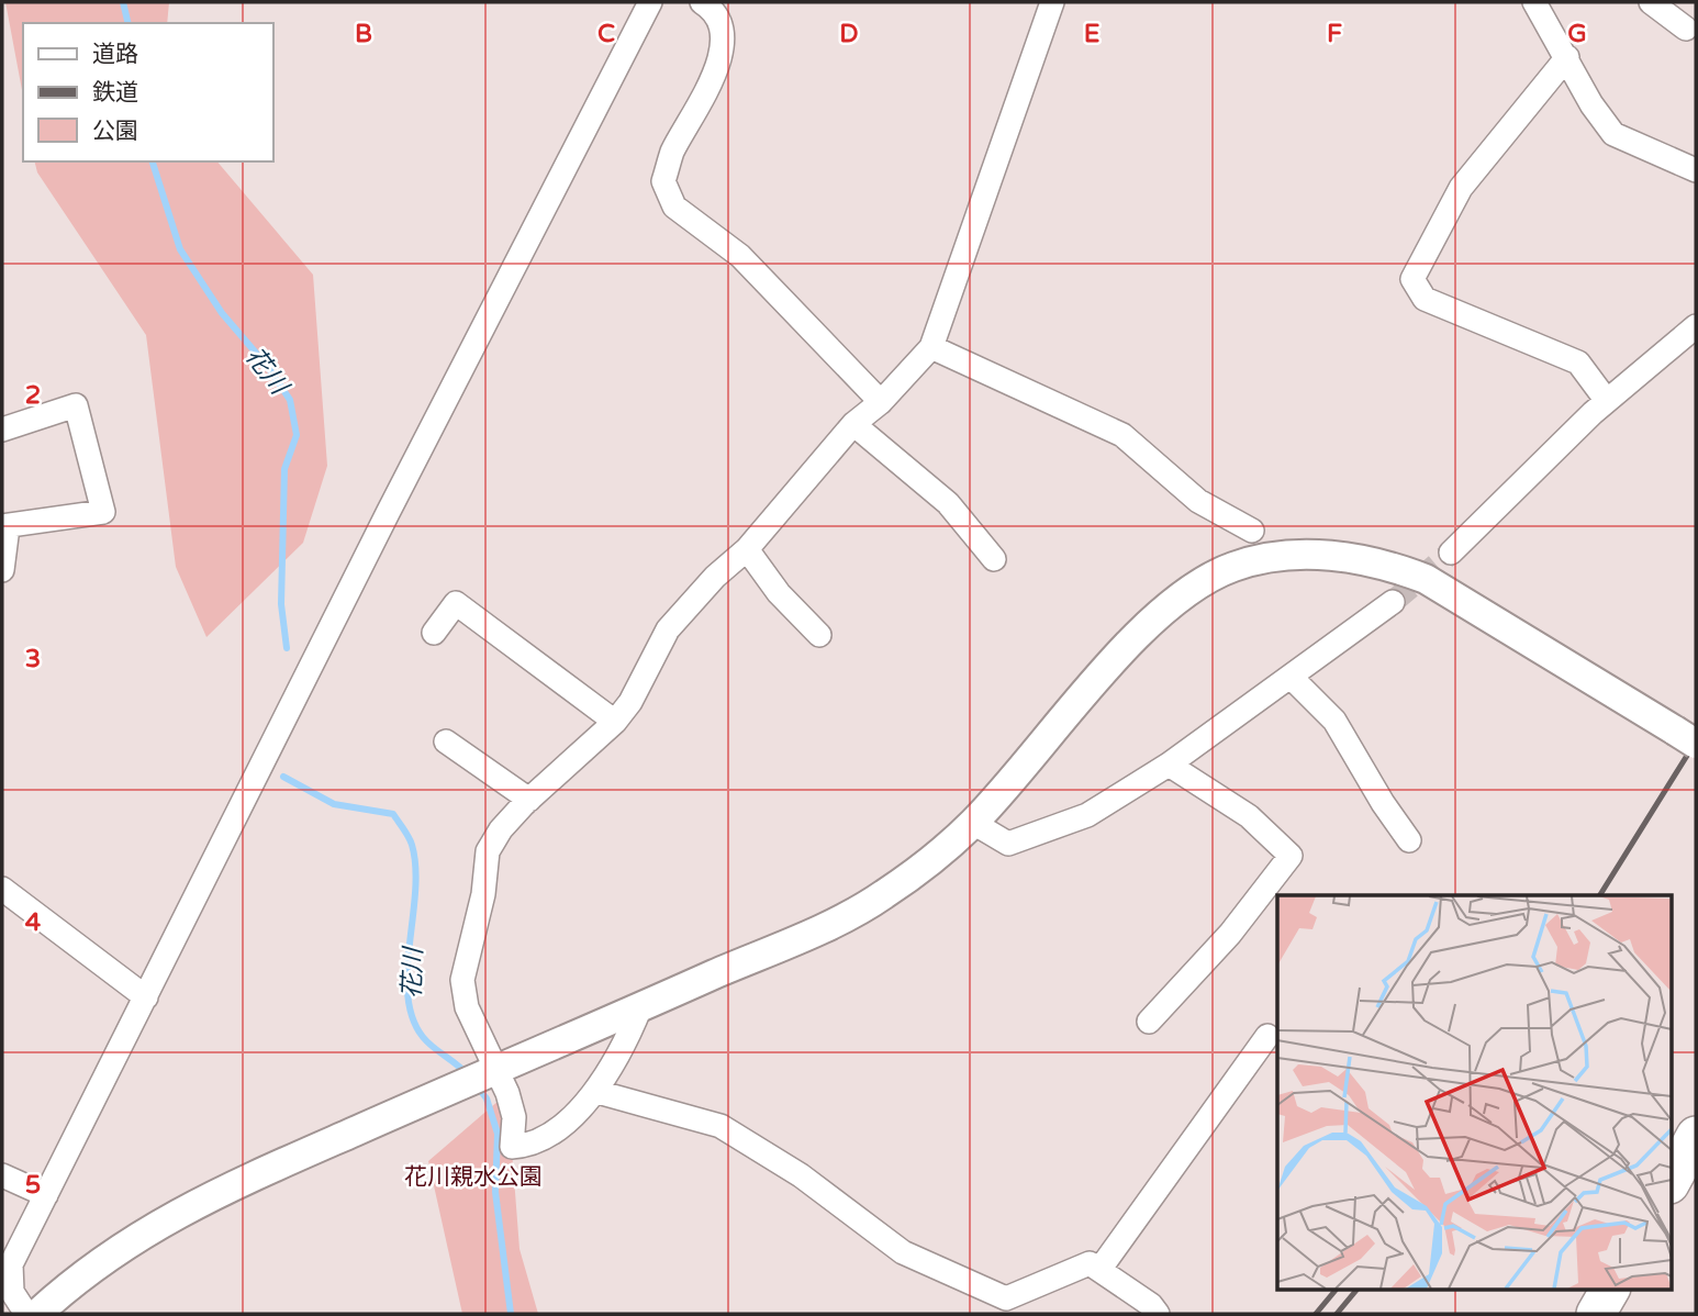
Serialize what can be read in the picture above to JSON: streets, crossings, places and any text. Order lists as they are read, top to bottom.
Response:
{
  "water": ["花川"],
  "parks": ["花川親水公園"],
  "legend": ["道路", "鉄道", "公園"],
  "grid": {
    "columns": [
      "B",
      "C",
      "D",
      "E",
      "F",
      "G"
    ],
    "rows": [
      "2",
      "3",
      "4",
      "5"
    ]
  }
}
